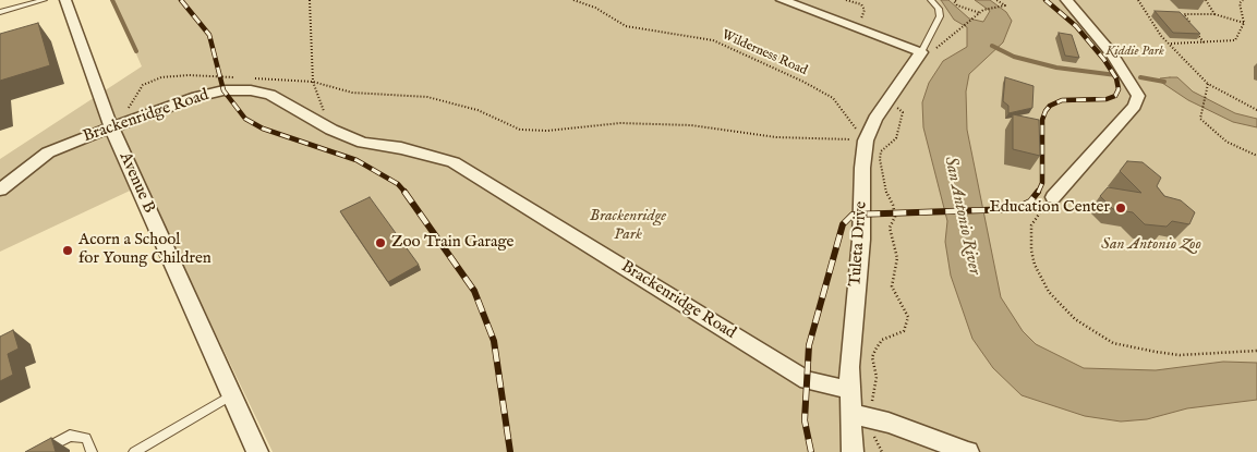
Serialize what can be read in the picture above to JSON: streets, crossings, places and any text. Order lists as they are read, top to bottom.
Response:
{
  "streets": {
    "street": ["Brackenridge Road", "Avenue B", "Tuleta Drive"],
    "path": ["Wilderness Road"]
  },
  "crossings": [
    ["Wilderness Road", "Tuleta Drive"],
    ["Brackenridge Road", "Avenue B"],
    ["Brackenridge Road", "Tuleta Drive"]
  ],
  "water": ["San Antonio River"],
  "parks": ["Kiddie Park", "Brackenridge Park", "San Antonio Zoo"],
  "places": ["Education Center", "Zoo Train Garage", "Acorn a School for Young Children"]
}
